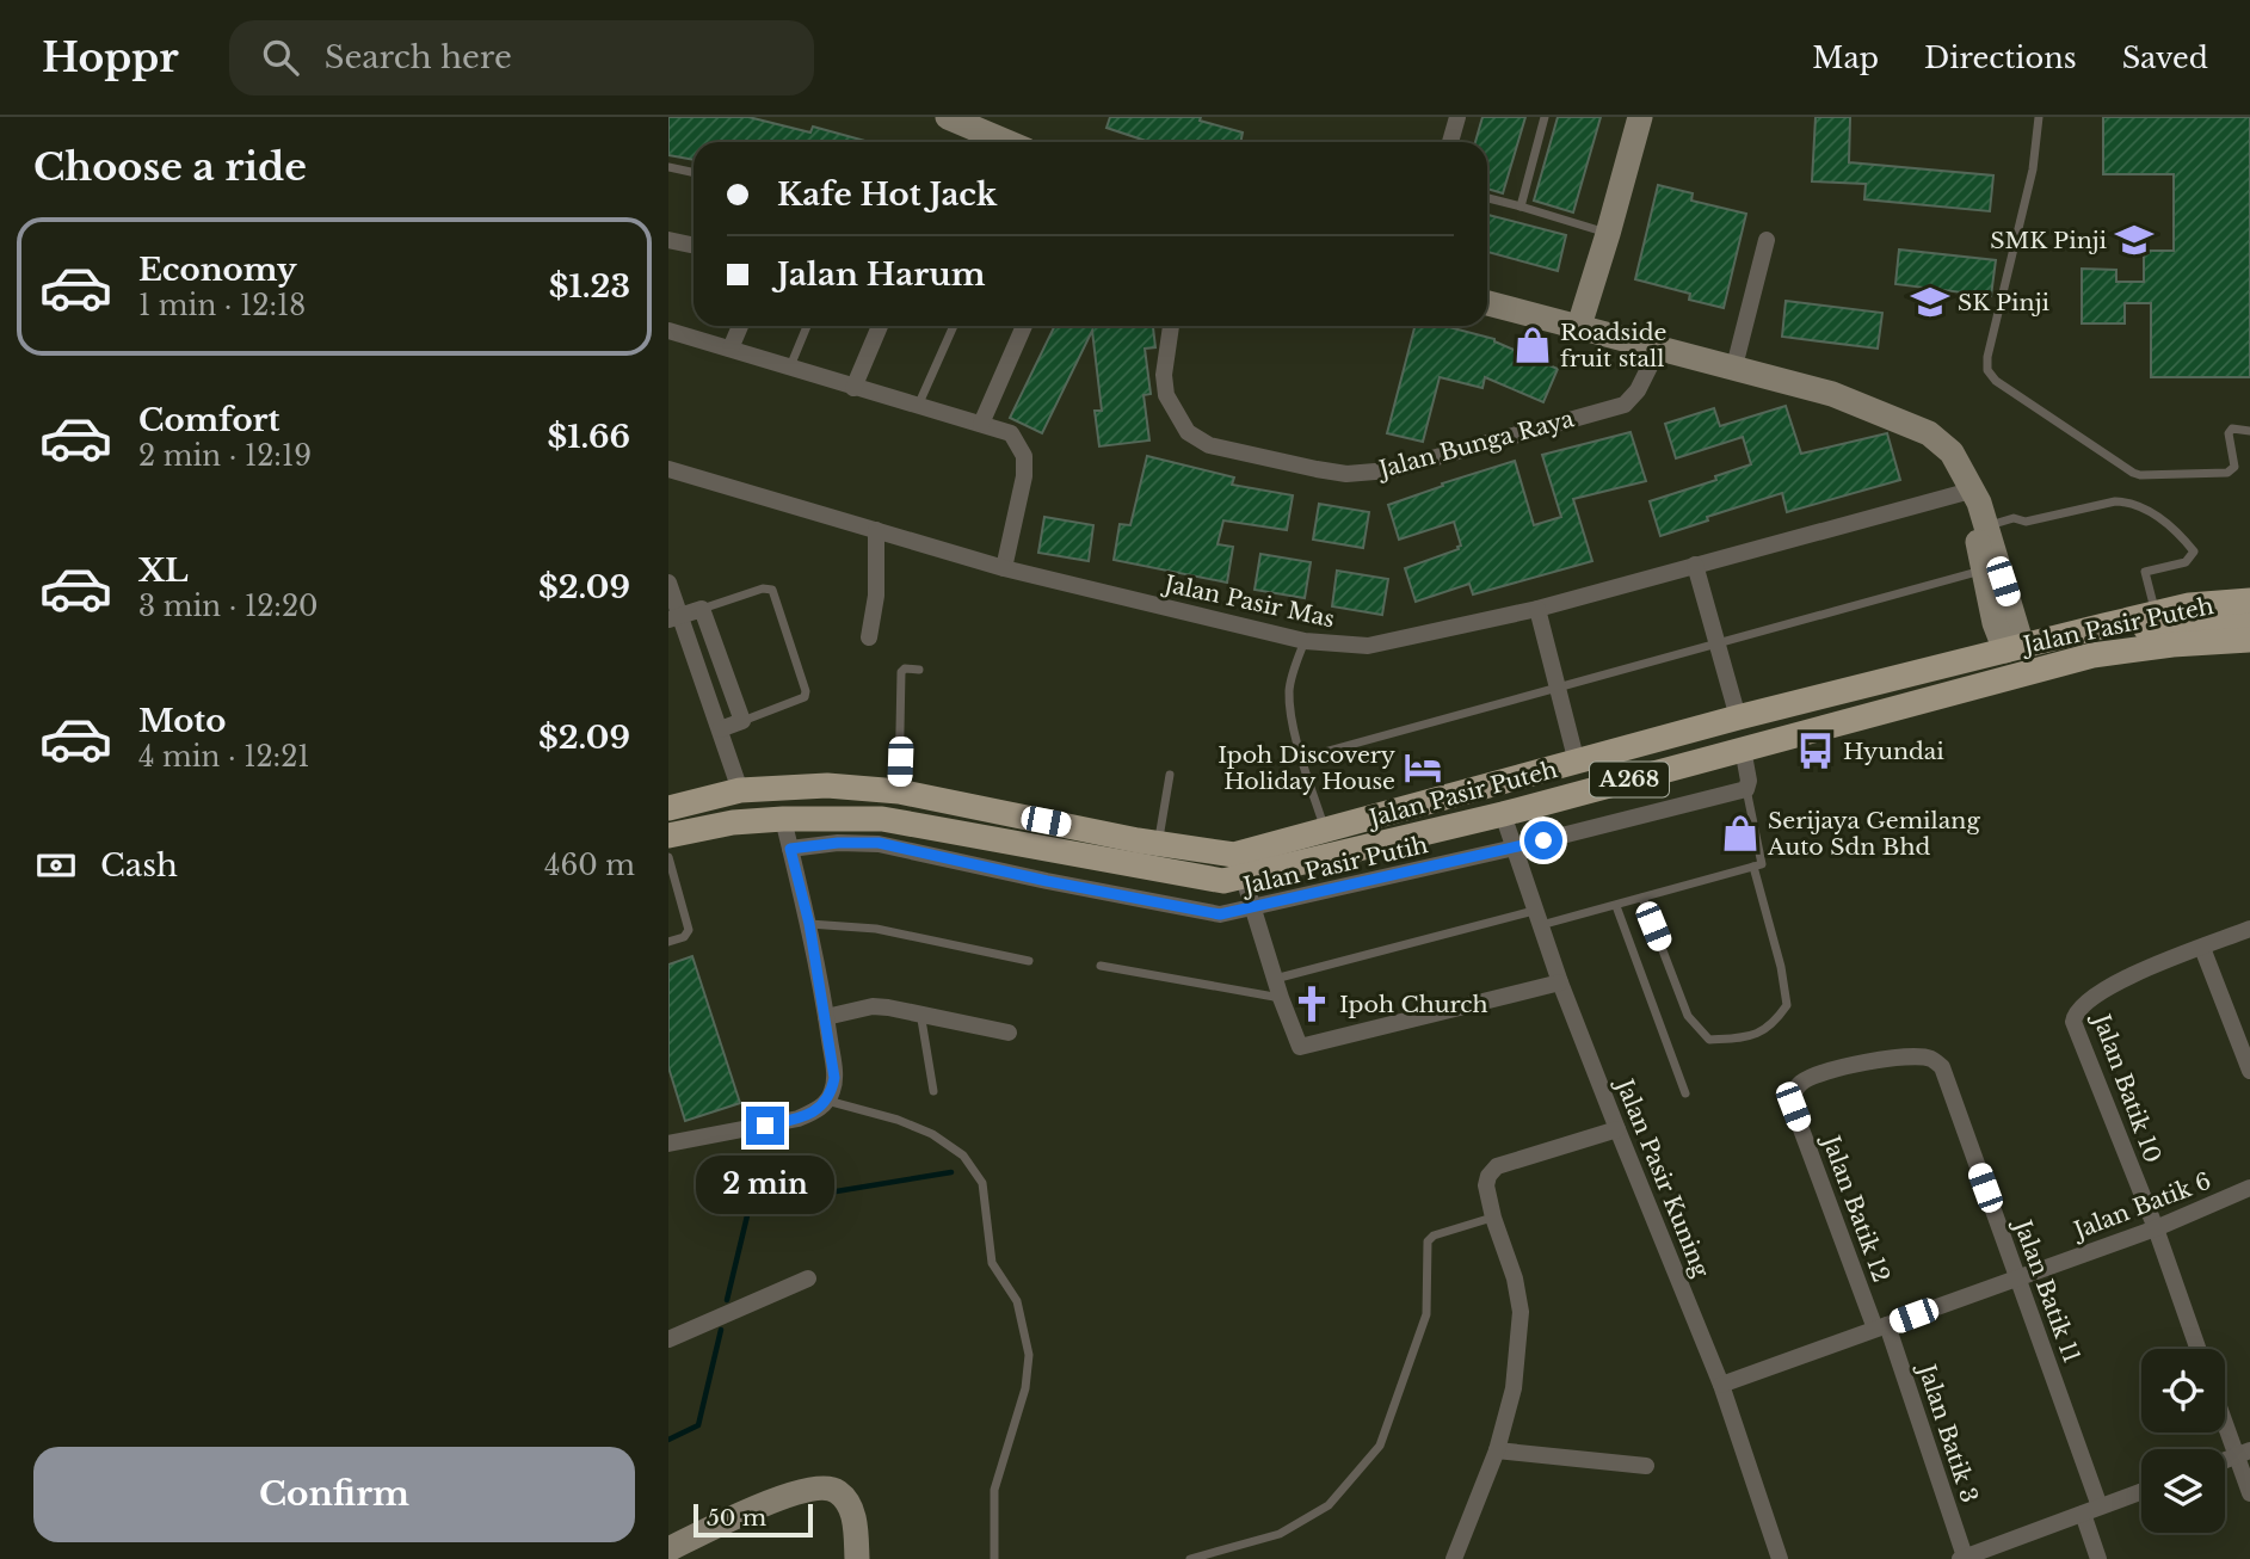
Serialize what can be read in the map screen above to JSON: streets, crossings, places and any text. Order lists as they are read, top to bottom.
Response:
{
  "streets": {
    "main road": ["Jalan Pasir Puteh", "A268"],
    "street": [
      "Jalan Bunga Raya",
      "Jalan Pasir Mas",
      "Jalan Pasir Putih",
      "Jalan Batik 10",
      "Jalan Pasir Kuning",
      "Jalan Batik 6",
      "Jalan Batik 12",
      "Jalan Batik 11",
      "Jalan Batik 3"
    ]
  },
  "crossings": [
    ["Jalan Pasir Puteh", "Jalan Pasir Kuning"],
    ["Jalan Pasir Putih", "Jalan Pasir Kuning"],
    ["Jalan Batik 10", "Jalan Batik 6"],
    ["Jalan Pasir Kuning", "Jalan Batik 6"],
    ["Jalan Batik 6", "Jalan Batik 12"],
    ["Jalan Batik 6", "Jalan Batik 11"],
    ["Jalan Batik 6", "Jalan Batik 3"],
    ["Jalan Batik 12", "Jalan Batik 11"],
    ["Jalan Batik 12", "Jalan Batik 3"]
  ],
  "places": {
    "school or university": ["SMK Pinji", "SK Pinji"],
    "shop": ["Roadside fruit stall", "Serijaya Gemilang Auto Sdn Bhd"],
    "bus stop": ["Hyundai"],
    "hotel": ["Ipoh Discovery Holiday House"],
    "church": ["Ipoh Church"]
  },
  "scale_bar": "50 m",
  "page": {
    "header": "Hoppr",
    "search": "Search here",
    "nav": ["Map", "Directions", "Saved"],
    "heading": "Choose a ride",
    "banner": ["Kafe Hot Jack", "Jalan Harum"],
    "list": [
      {
        "name": "Economy",
        "note": "1 min · 12:18",
        "value": "$1.23"
      },
      {
        "name": "Comfort",
        "note": "2 min · 12:19",
        "value": "$1.66"
      },
      {
        "name": "XL",
        "note": "3 min · 12:20",
        "value": "$2.09"
      },
      {
        "name": "Moto",
        "note": "4 min · 12:21",
        "value": "$2.09"
      }
    ],
    "pay": ["Cash", "460 m"],
    "bubble": "2 min",
    "buttons": "Confirm",
    "scale": "50 m"
  }
}
